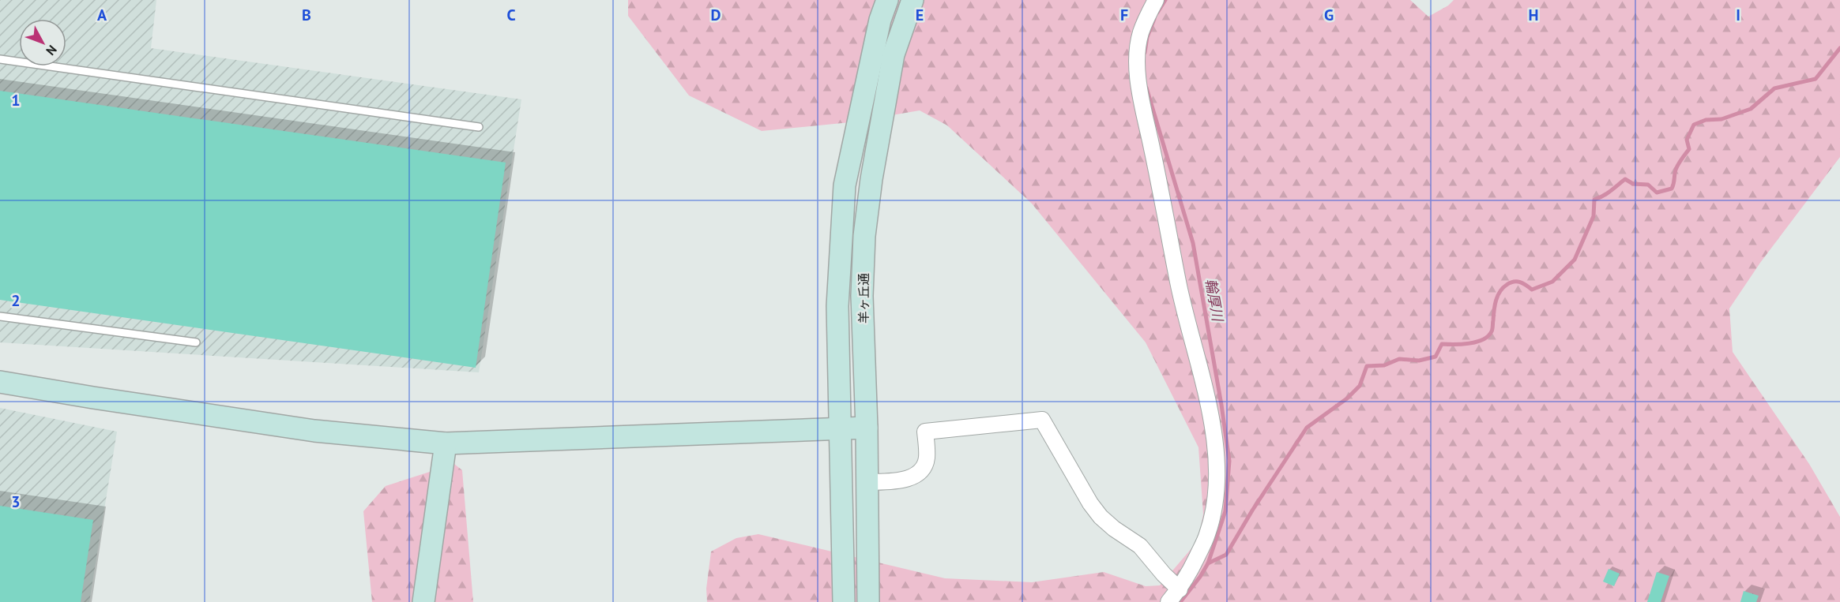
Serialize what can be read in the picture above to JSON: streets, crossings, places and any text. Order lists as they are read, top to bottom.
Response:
{
  "streets": {
    "main road": ["羊ヶ丘通"]
  },
  "water": ["輪厚川"],
  "north": "bottom right",
  "grid": {
    "columns": [
      "A",
      "B",
      "C",
      "D",
      "E",
      "F",
      "G",
      "H",
      "I"
    ],
    "rows": ["1", "2", "3"]
  }
}
